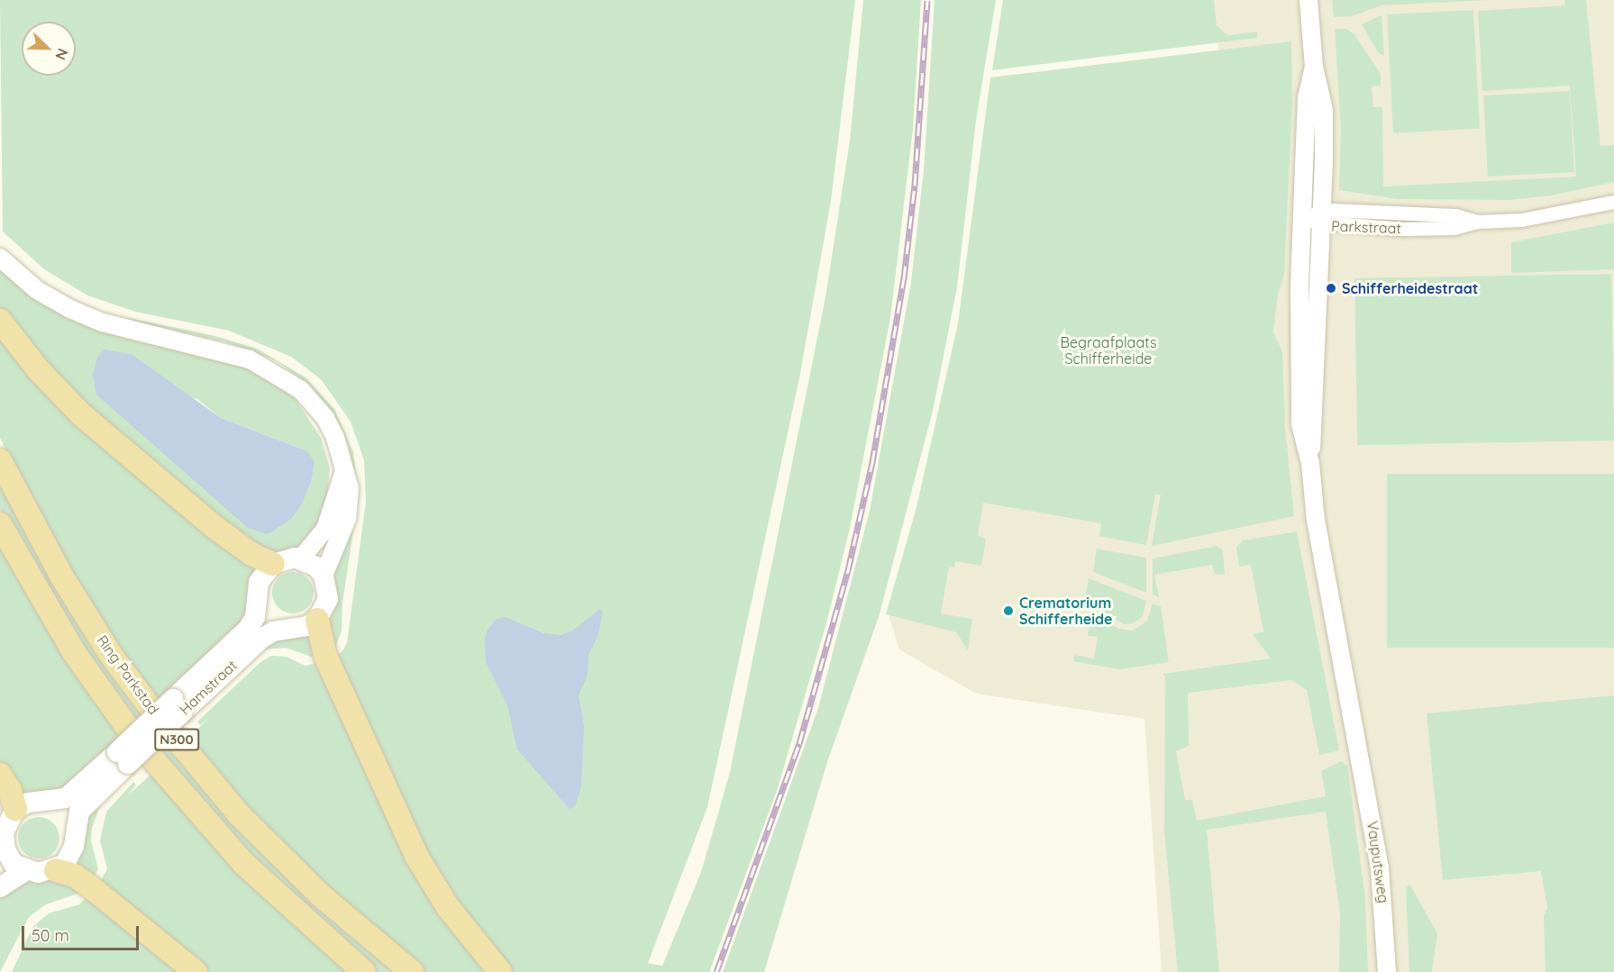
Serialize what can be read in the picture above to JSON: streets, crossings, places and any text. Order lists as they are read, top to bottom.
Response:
{
  "streets": {
    "highway": ["Ring Parkstad", "N300"],
    "main road": ["Hamstraat"],
    "street": ["Parkstraat", "Vauputsweg"]
  },
  "parks": ["Begraafplaats Schifferheide"],
  "places": ["Schifferheidestraat", "Crematorium Schifferheide"],
  "scale_bar": "50 m",
  "north": "bottom right"
}
